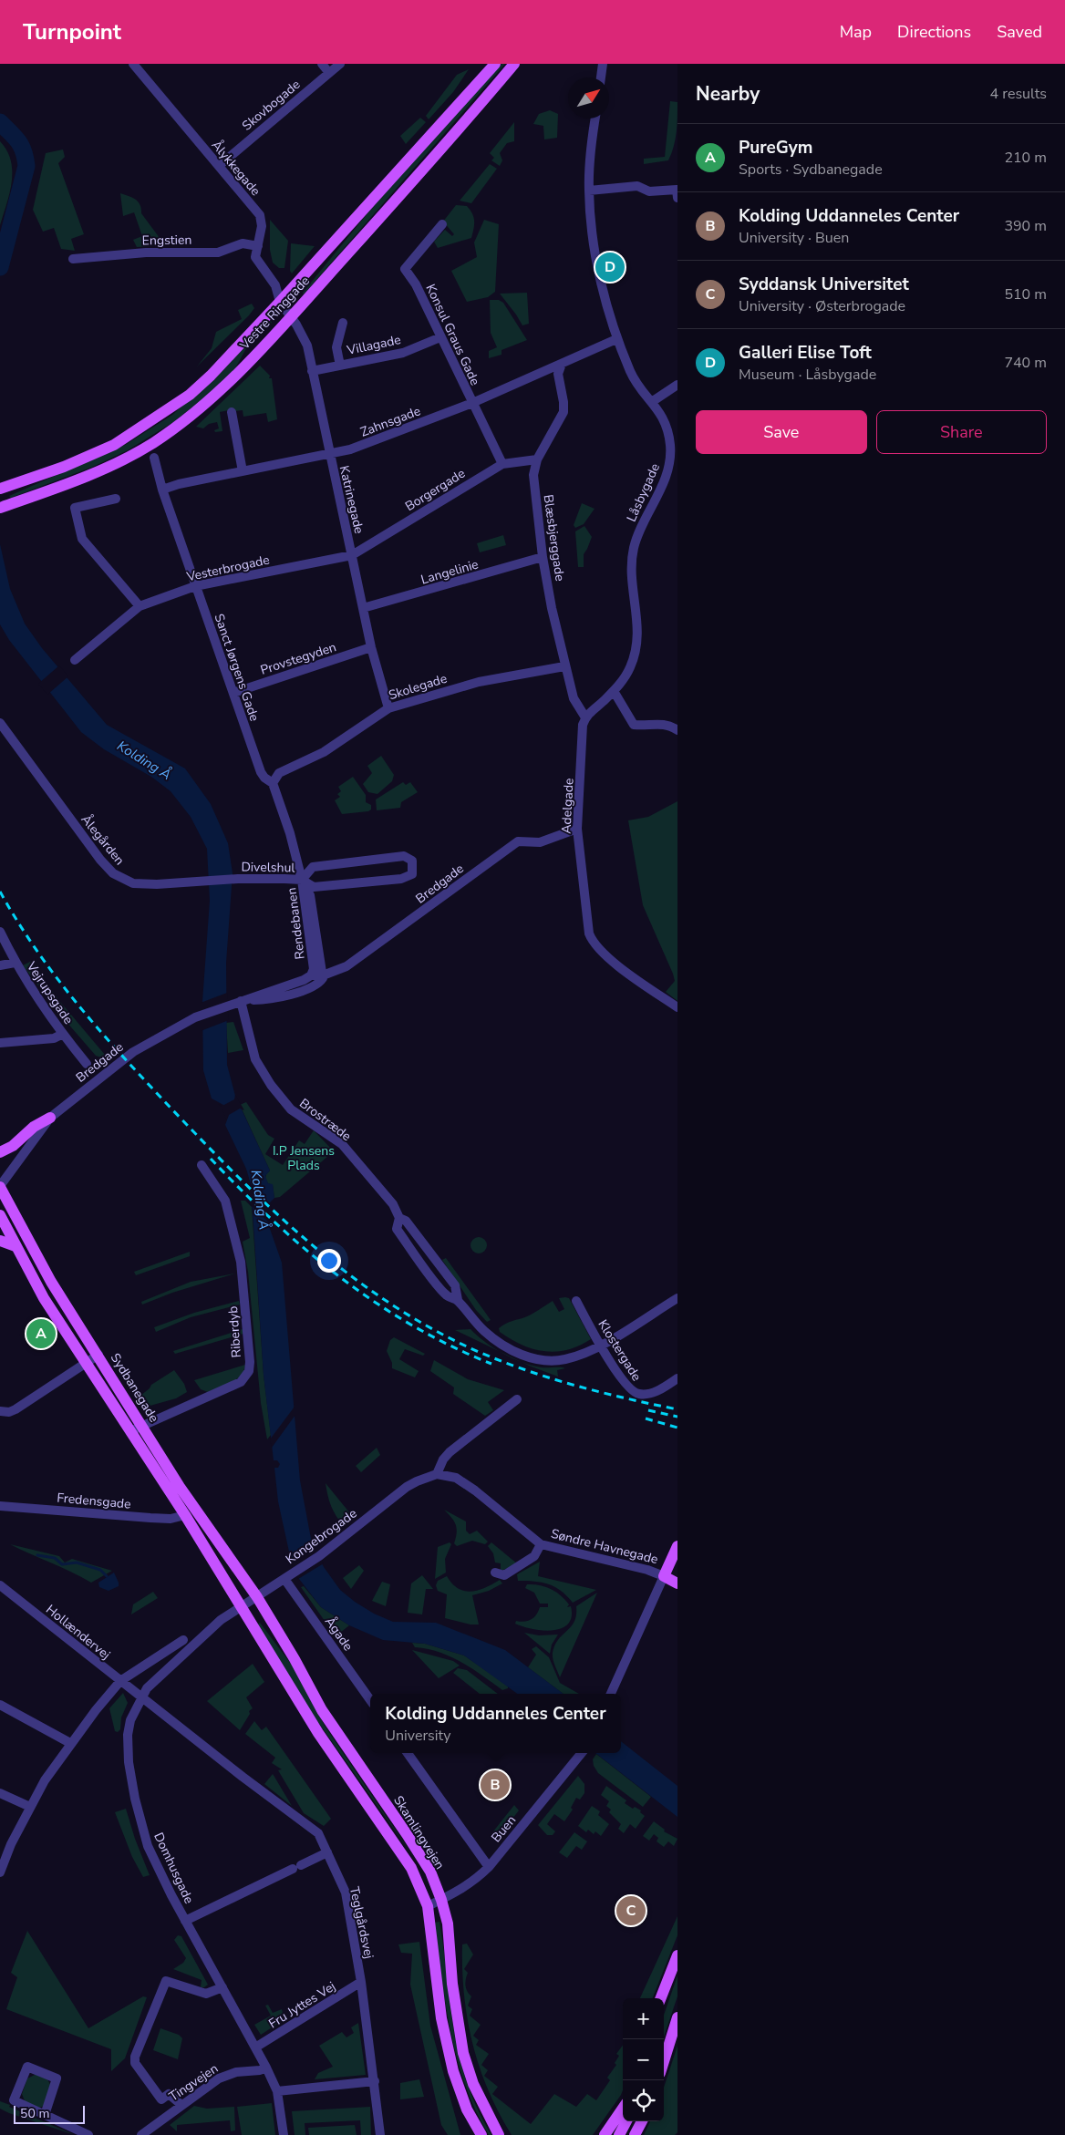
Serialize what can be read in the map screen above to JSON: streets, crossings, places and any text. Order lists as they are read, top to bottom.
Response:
{
  "streets": {
    "main road": [
      "Vestre Ringgade",
      "Sydbanegade",
      "Søndre Havnegade",
      "Skamlingvejen"
    ],
    "street": [
      "Skovbogade",
      "Ålykkegade",
      "Engstien",
      "Konsul Graus Gade",
      "Villagade",
      "Zahnsgade",
      "Borgergade",
      "Låsbygade",
      "Katrinegade",
      "Blæsbjerggade",
      "Vesterbrogade",
      "Langelinie",
      "Provstegyden",
      "Sanct Jørgens Gade",
      "Skolegade",
      "Adelgade",
      "Ålegården",
      "Divelshul",
      "Bredgade",
      "Rendebanen",
      "Vejrupsgade",
      "Brostræde",
      "Riberdyb",
      "Klostergade",
      "Fredensgade",
      "Kongebrogade",
      "Hollændervej",
      "Ågade",
      "Buen",
      "Domhusgade",
      "Teglgårdsvej",
      "Fru Jyttes Vej",
      "Tingvejen"
    ]
  },
  "crossings": [
    ["Skovbogade", "Ålykkegade"],
    ["Ålykkegade", "Engstien"],
    ["Ålykkegade", "Vestre Ringgade"],
    ["Ålykkegade", "Katrinegade"],
    ["Vestre Ringgade", "Katrinegade"],
    ["Konsul Graus Gade", "Villagade"],
    ["Konsul Graus Gade", "Zahnsgade"],
    ["Konsul Graus Gade", "Borgergade"],
    ["Villagade", "Katrinegade"],
    ["Zahnsgade", "Låsbygade"],
    ["Zahnsgade", "Katrinegade"],
    ["Zahnsgade", "Blæsbjerggade"],
    ["Zahnsgade", "Sanct Jørgens Gade"],
    ["Borgergade", "Katrinegade"],
    ["Borgergade", "Blæsbjerggade"],
    ["Borgergade", "Vesterbrogade"],
    ["Låsbygade", "Blæsbjerggade"],
    ["Låsbygade", "Adelgade"],
    ["Katrinegade", "Vesterbrogade"],
    ["Katrinegade", "Langelinie"],
    ["Katrinegade", "Provstegyden"],
    ["Katrinegade", "Skolegade"],
    ["Blæsbjerggade", "Langelinie"],
    ["Blæsbjerggade", "Skolegade"],
    ["Blæsbjerggade", "Adelgade"],
    ["Vesterbrogade", "Sanct Jørgens Gade"],
    ["Provstegyden", "Sanct Jørgens Gade"],
    ["Sanct Jørgens Gade", "Skolegade"],
    ["Sanct Jørgens Gade", "Divelshul"],
    ["Sanct Jørgens Gade", "Rendebanen"],
    ["Adelgade", "Bredgade"],
    ["Ålegården", "Divelshul"],
    ["Divelshul", "Rendebanen"],
    ["Bredgade", "Rendebanen"],
    ["Bredgade", "Brostræde"],
    ["Bredgade", "Sydbanegade"],
    ["Brostræde", "Klostergade"],
    ["Riberdyb", "Sydbanegade"],
    ["Sydbanegade", "Kongebrogade"],
    ["Sydbanegade", "Skamlingvejen"],
    ["Kongebrogade", "Søndre Havnegade"],
    ["Kongebrogade", "Hollændervej"],
    ["Kongebrogade", "Ågade"],
    ["Kongebrogade", "Skamlingvejen"],
    ["Kongebrogade", "Domhusgade"],
    ["Kongebrogade", "Teglgårdsvej"],
    ["Hollændervej", "Domhusgade"],
    ["Hollændervej", "Teglgårdsvej"],
    ["Buen", "Skamlingvejen"],
    ["Domhusgade", "Teglgårdsvej"],
    ["Domhusgade", "Fru Jyttes Vej"],
    ["Domhusgade", "Tingvejen"],
    ["Teglgårdsvej", "Fru Jyttes Vej"]
  ],
  "water": ["Kolding Å"],
  "parks": ["I.P Jensens Plads"],
  "scale_bar": "50 m",
  "north": "top right",
  "page": {
    "header": "Turnpoint",
    "nav": ["Map", "Directions", "Saved"],
    "heading": ["Nearby", "4 results"],
    "list": [
      {
        "mark": "A",
        "name": "PureGym",
        "note": "Sports · Sydbanegade",
        "value": "210 m"
      },
      {
        "mark": "B",
        "name": "Kolding Uddanneles Center",
        "note": "University · Buen",
        "value": "390 m"
      },
      {
        "mark": "C",
        "name": "Syddansk Universitet",
        "note": "University · Østerbrogade",
        "value": "510 m"
      },
      {
        "mark": "D",
        "name": "Galleri Elise Toft",
        "note": "Museum · Låsbygade",
        "value": "740 m"
      }
    ],
    "pins": [
      "D",
      "A",
      "B",
      "C"
    ],
    "buttons": ["Save", "Share"],
    "popup": ["Kolding Uddanneles Center", "University"],
    "map_buttons": ["+", "−"],
    "scale": "50 m"
  }
}
